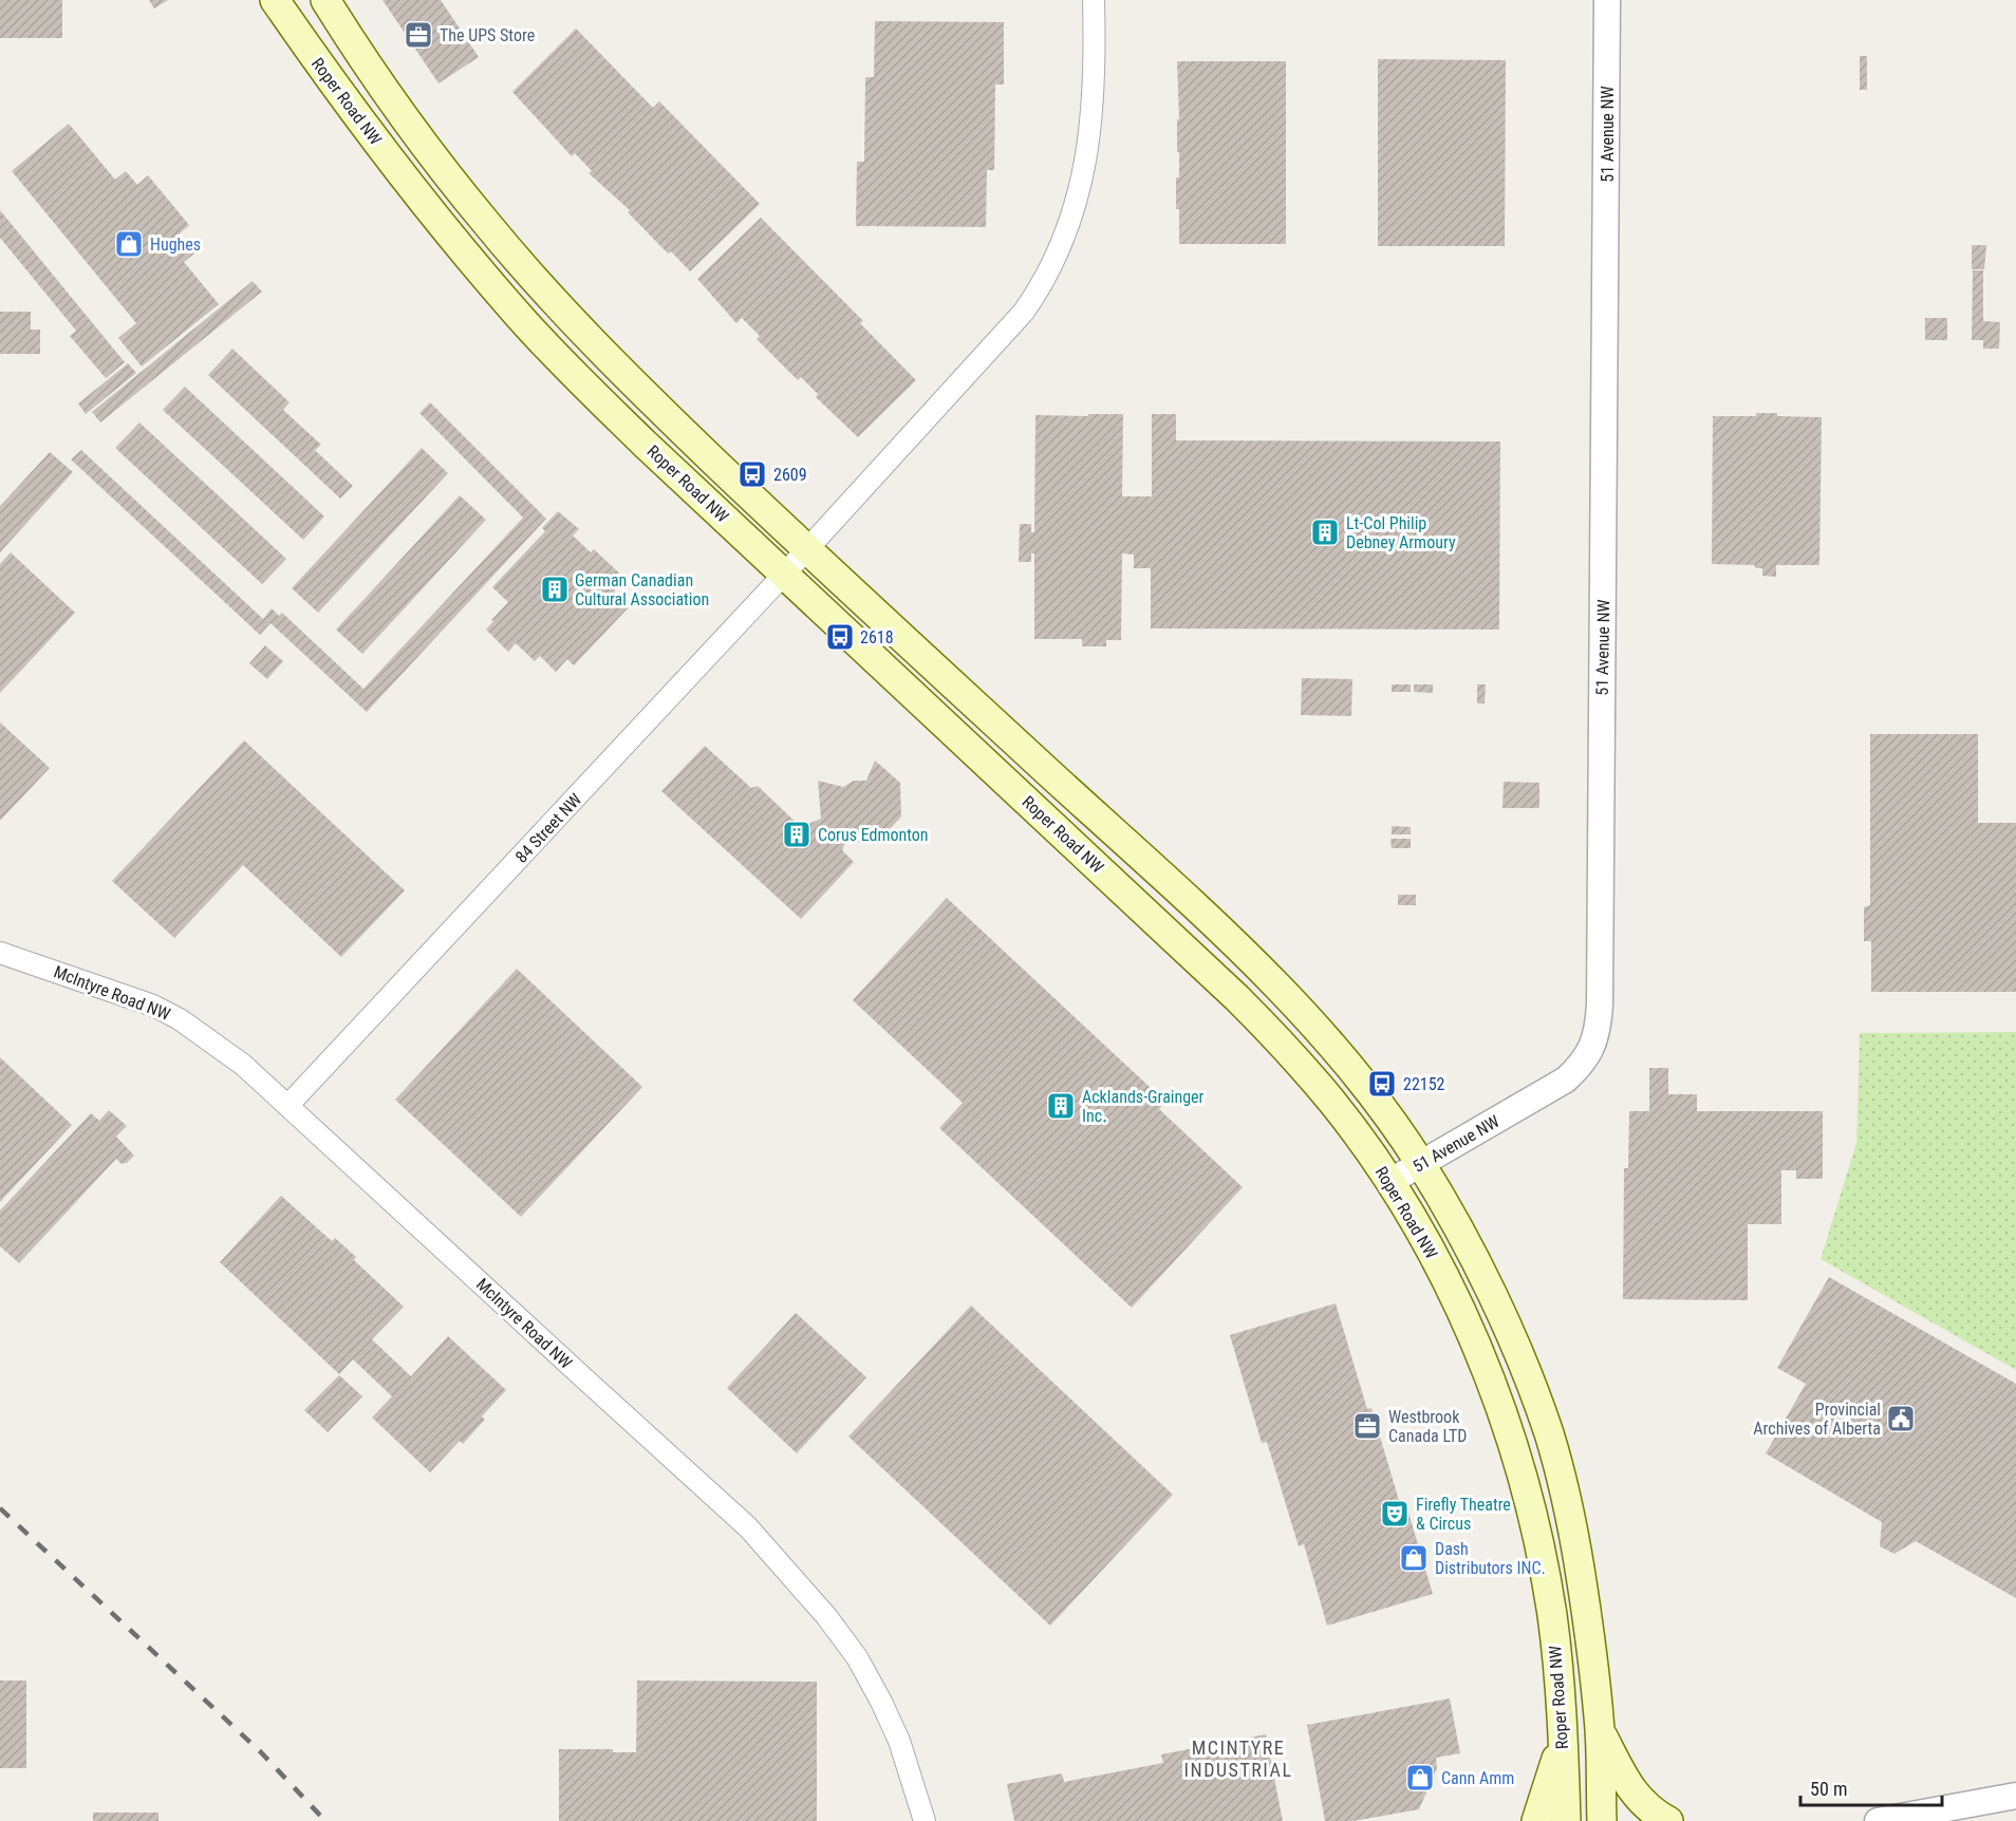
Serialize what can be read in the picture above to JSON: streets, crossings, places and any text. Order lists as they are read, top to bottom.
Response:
{
  "streets": {
    "main road": ["Roper Road NW"],
    "street": ["51 Avenue NW", "84 Street NW", "McIntyre Road NW"]
  },
  "crossings": [
    ["Roper Road NW", "51 Avenue NW"],
    ["Roper Road NW", "84 Street NW"],
    ["84 Street NW", "McIntyre Road NW"]
  ],
  "districts": ["MCINTYRE INDUSTRIAL"],
  "places": {
    "office": ["The UPS Store", "Westbrook Canada LTD"],
    "shop": ["Hughes", "Dash Distributors INC.", "Cann Amm"],
    "bus stop": ["2609", "2618", "22152"],
    "building": [
      "Lt-Col Philip Debney Armoury",
      "German Canadian Cultural Association",
      "Corus Edmonton",
      "Acklands-Grainger Inc."
    ],
    "public building": ["Provincial Archives of Alberta"],
    "theatre": ["Firefly Theatre & Circus"]
  },
  "scale_bar": "50 m"
}
